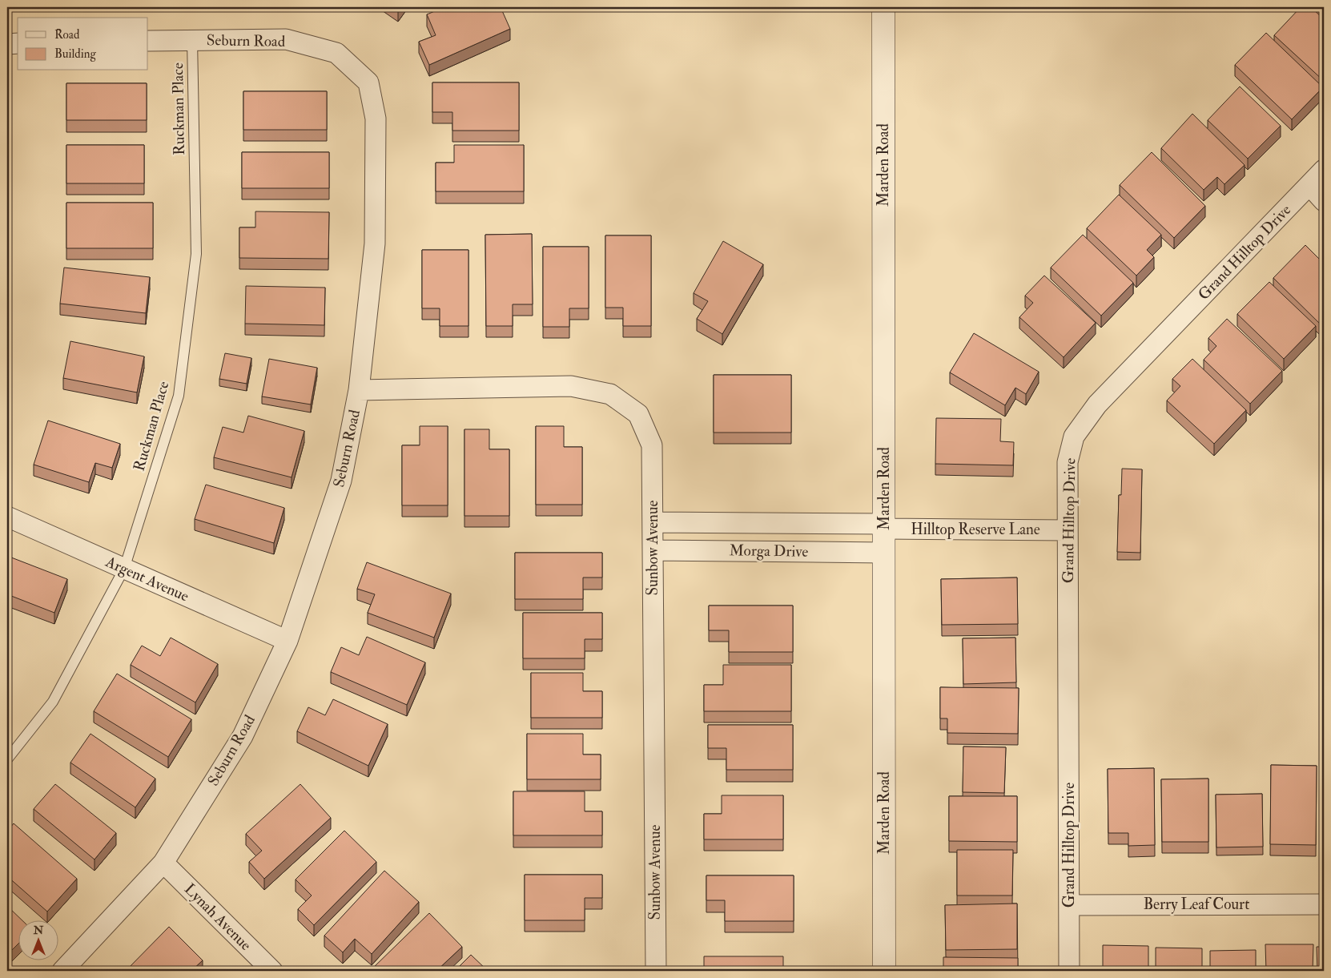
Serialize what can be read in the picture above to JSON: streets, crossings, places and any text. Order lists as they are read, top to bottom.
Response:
{
  "streets": {
    "street": [
      "Seburn Road",
      "Marden Road",
      "Grand Hilltop Drive",
      "Hilltop Reserve Lane",
      "Sunbow Avenue",
      "Morga Drive",
      "Argent Avenue",
      "Berry Leaf Court",
      "Lynah Avenue"
    ],
    "lane": ["Ruckman Place"]
  },
  "crossings": [
    ["Seburn Road", "Ruckman Place"],
    ["Seburn Road", "Sunbow Avenue"],
    ["Seburn Road", "Argent Avenue"],
    ["Seburn Road", "Lynah Avenue"],
    ["Ruckman Place", "Argent Avenue"],
    ["Marden Road", "Hilltop Reserve Lane"],
    ["Marden Road", "Morga Drive"],
    ["Grand Hilltop Drive", "Hilltop Reserve Lane"],
    ["Grand Hilltop Drive", "Berry Leaf Court"],
    ["Hilltop Reserve Lane", "Morga Drive"],
    ["Sunbow Avenue", "Morga Drive"]
  ],
  "legend": ["Road", "Building"],
  "north": "top"
}
